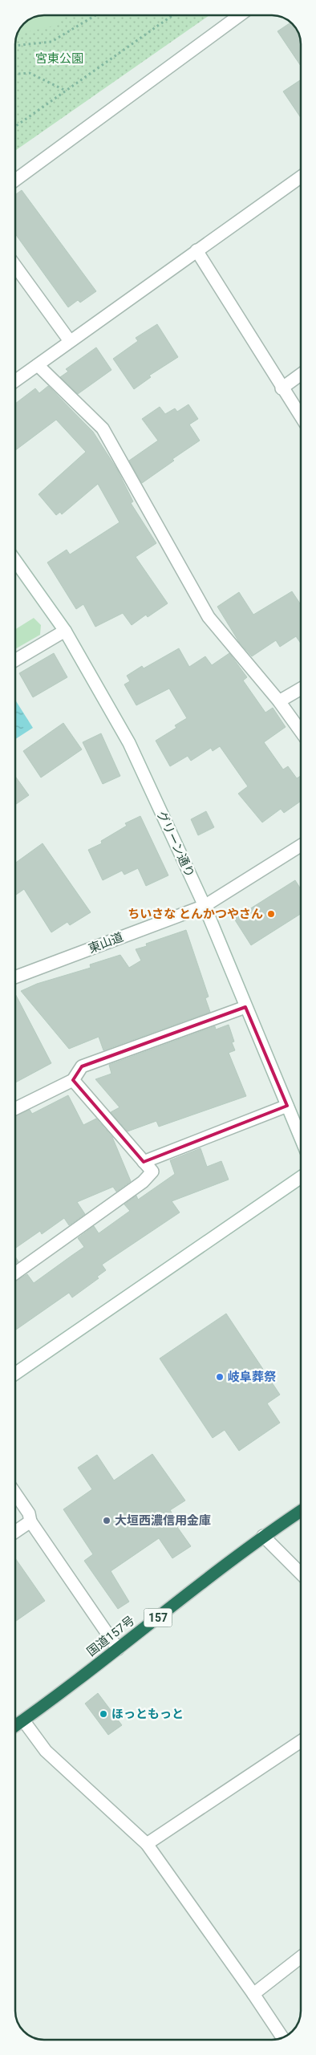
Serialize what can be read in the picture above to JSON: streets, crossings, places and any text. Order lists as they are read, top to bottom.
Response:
{
  "streets": {
    "highway": ["157", "国道157号"],
    "street": ["グリーン通り", "東山道"]
  },
  "crossings": [
    ["グリーン通り", "東山道"]
  ],
  "parks": ["宮東公園"],
  "places": [
    "ちいさな とんかつやさん",
    "岐阜葬祭",
    "大垣西濃信用金庫",
    "ほっともっと"
  ]
}
